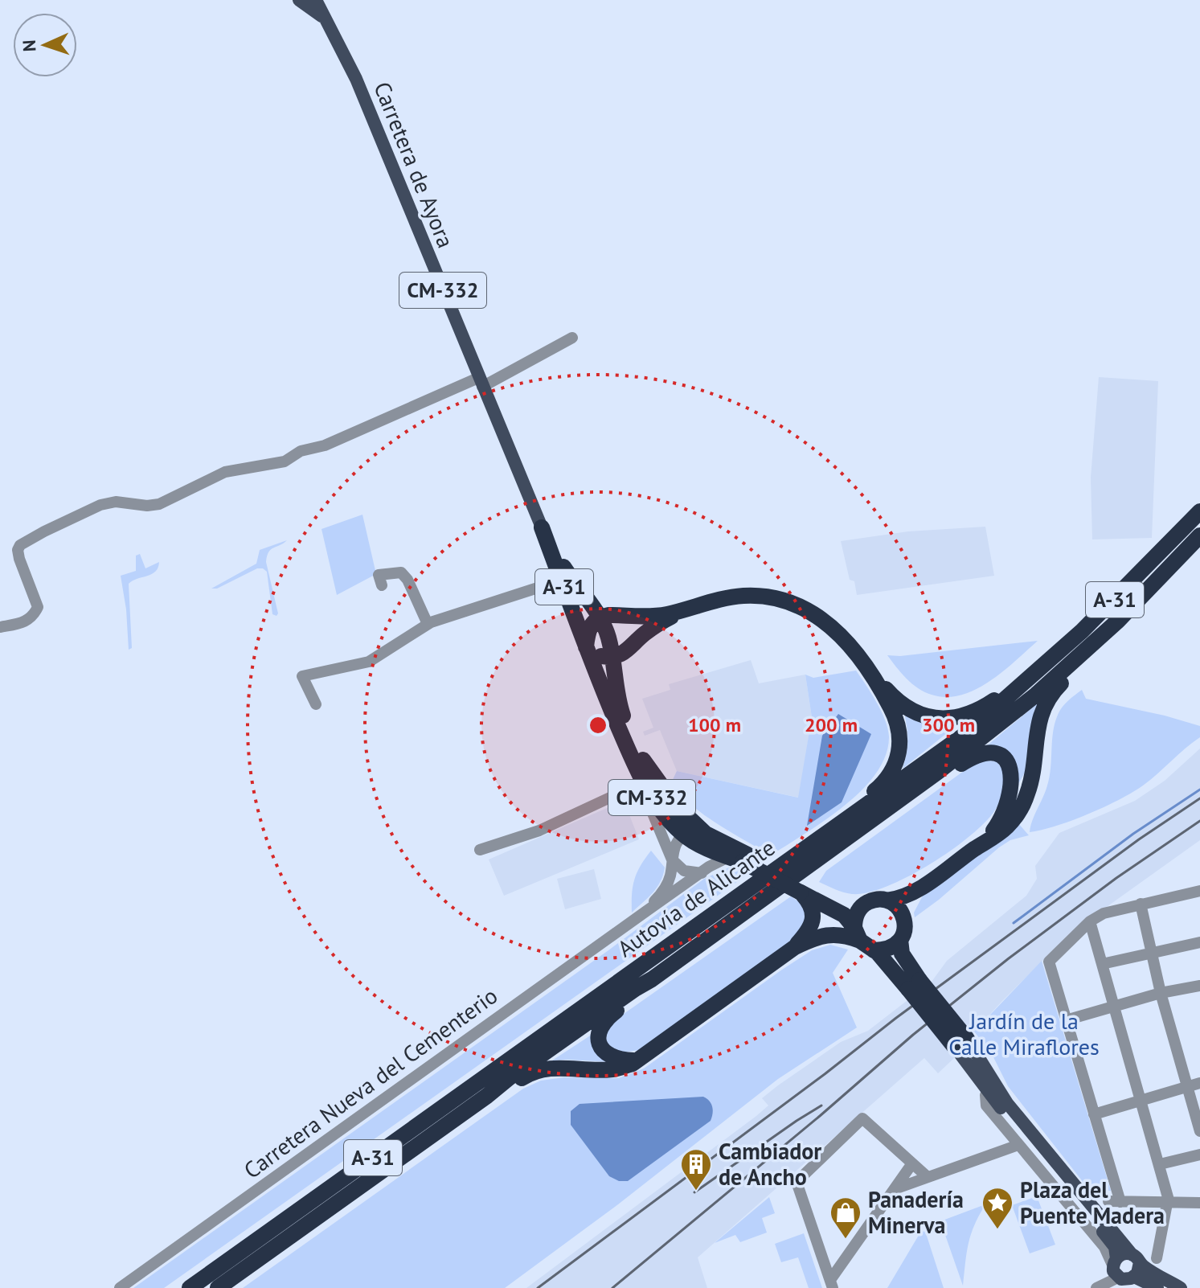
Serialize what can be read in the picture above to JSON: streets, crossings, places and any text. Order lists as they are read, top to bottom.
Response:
{
  "streets": {
    "highway": ["CM-332", "A-31", "Autovía de Alicante"],
    "main road": ["Carretera de Ayora"],
    "street": ["Carretera Nueva del Cementerio"]
  },
  "crossings": [
    ["Carretera de Ayora", "CM-332"],
    ["Carretera de Ayora", "A-31"],
    ["CM-332", "A-31"],
    ["CM-332", "Carretera Nueva del Cementerio"]
  ],
  "parks": ["Jardín de la Calle Miraflores"],
  "places": {
    "building": ["Cambiador de Ancho"],
    "place": ["Plaza del Puente Madera"],
    "shop": ["Panadería Minerva"]
  },
  "north": "left",
  "rings": ["100 m", "200 m", "300 m"]
}
